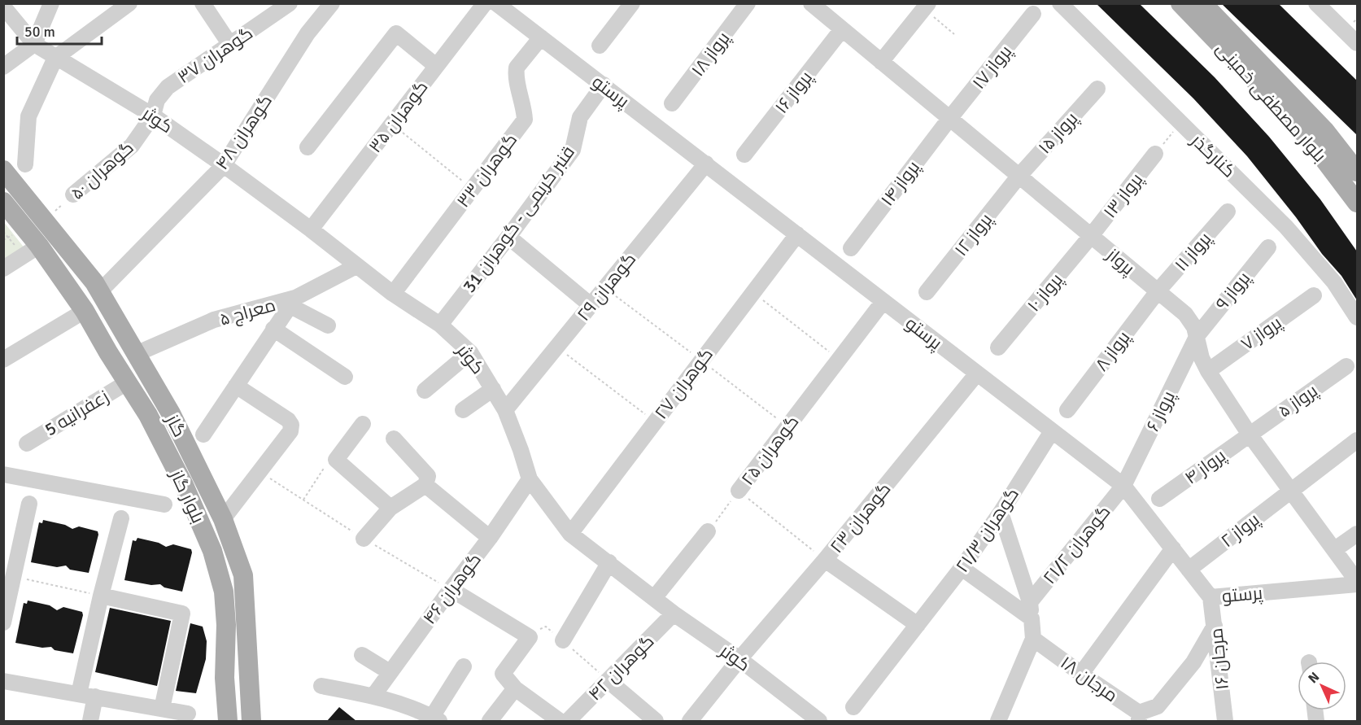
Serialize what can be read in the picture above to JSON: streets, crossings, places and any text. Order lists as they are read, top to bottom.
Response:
{
  "streets": {
    "main road": ["بلوار مصطفی خمینی", "گاز", "بلوار گاز"],
    "street": [
      "پرواز ۱۸",
      "گوهران ۳۷",
      "پرواز ۱۷",
      "پرستو",
      "پرواز ۱۶",
      "گوهران ۳۵",
      "کوثر",
      "گوهران ۴۸",
      "پرواز ۱۵",
      "کنارگذر",
      "گوهران ۵۰",
      "گوهران ۳۳",
      "پرواز ۱۴",
      "پرواز ۱۳",
      "قنبر کریمی - گوهران 31",
      "پرواز ۱۲",
      "پرواز ۱۱",
      "پرواز",
      "گوهران ۲۹",
      "پرواز ۹",
      "پرواز ۱۰",
      "معراج ۵",
      "پرواز ۷",
      "پرواز ۸",
      "گوهران ۲۷",
      "پرواز ۵",
      "پرواز ۶",
      "5 زعفرانیه",
      "گوهران ۲۵",
      "پرواز ۴",
      "گوهران ۲۳",
      "گوهران ۲۱/۳",
      "پرواز ۲",
      "گوهران ۲۱/۲",
      "گوهران ۴۶",
      "مرجان ۱۶",
      "گوهران ۴۲",
      "مرجان ۱۸"
    ]
  },
  "crossings": [
    ["گوهران ۳۷", "کوثر"],
    ["گوهران ۳۷", "گوهران ۵۰"],
    ["پرواز ۱۷", "پرواز ۱۴"],
    ["پرواز ۱۷", "پرواز"],
    ["پرستو", "گوهران ۳۳"],
    ["پرستو", "قنبر کریمی - گوهران 31"],
    ["پرستو", "پرواز"],
    ["پرستو", "گوهران ۲۹"],
    ["پرستو", "گوهران ۲۷"],
    ["پرستو", "پرواز ۶"],
    ["پرستو", "گوهران ۲۵"],
    ["پرستو", "گوهران ۲۳"],
    ["پرستو", "گوهران ۲۱/۳"],
    ["پرستو", "پرواز ۲"],
    ["پرستو", "گوهران ۲۱/۲"],
    ["پرستو", "مرجان ۱۶"],
    ["پرواز ۱۶", "پرواز"],
    ["گوهران ۳۵", "کوثر"],
    ["کوثر", "گوهران ۴۸"],
    ["کوثر", "گوهران ۵۰"],
    ["کوثر", "گوهران ۳۳"],
    ["کوثر", "قنبر کریمی - گوهران 31"],
    ["کوثر", "گوهران ۲۹"],
    ["کوثر", "معراج ۵"],
    ["کوثر", "گوهران ۲۷"],
    ["کوثر", "گوهران ۲۳"],
    ["کوثر", "گوهران ۴۶"],
    ["کوثر", "گوهران ۴۲"],
    ["گوهران ۴۸", "گاز"],
    ["پرواز ۱۵", "پرواز ۱۲"],
    ["پرواز ۱۵", "پرواز"],
    ["گوهران ۵۰", "گاز"],
    ["پرواز ۱۴", "پرواز"],
    ["پرواز ۱۳", "پرواز"],
    ["پرواز ۱۳", "پرواز ۱۰"],
    ["پرواز ۱۲", "پرواز"],
    ["پرواز ۱۱", "پرواز"],
    ["پرواز ۱۱", "پرواز ۸"],
    ["پرواز", "پرواز ۹"],
    ["پرواز", "پرواز ۱۰"],
    ["پرواز", "پرواز ۷"],
    ["پرواز", "پرواز ۸"],
    ["پرواز", "پرواز ۵"],
    ["پرواز", "پرواز ۶"],
    ["پرواز", "پرواز ۴"],
    ["پرواز", "پرواز ۲"],
    ["پرواز ۹", "پرواز ۶"],
    ["معراج ۵", "گاز"],
    ["پرواز ۵", "پرواز ۴"],
    ["پرواز ۶", "گوهران ۲۱/۲"],
    ["5 زعفرانیه", "بلوار گاز"]
  ],
  "scale_bar": "50 m",
  "north": "top left"
}
